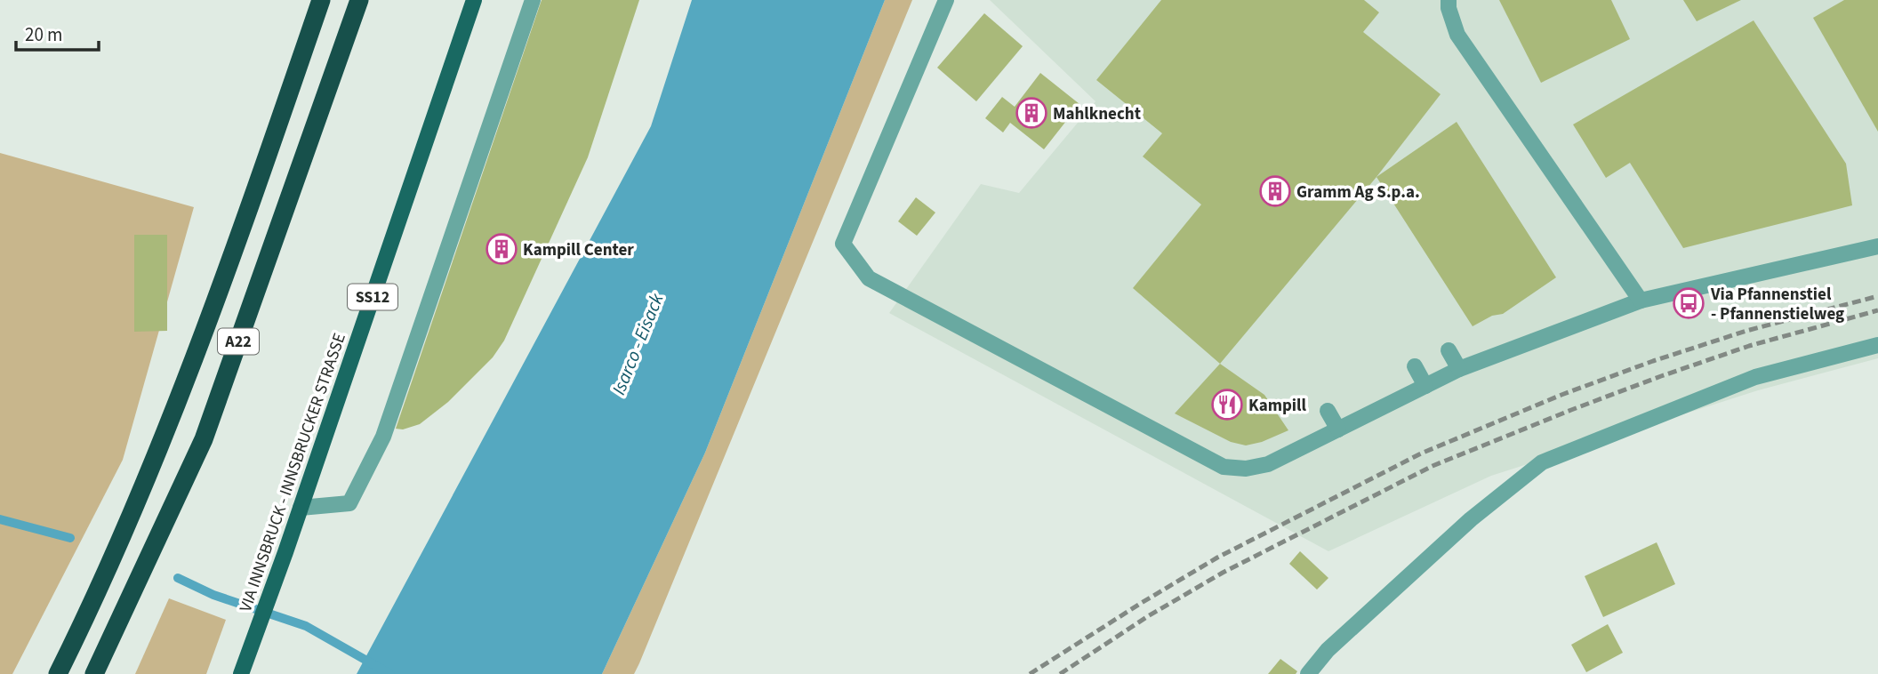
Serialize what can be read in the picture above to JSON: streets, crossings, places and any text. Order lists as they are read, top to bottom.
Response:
{
  "streets": {
    "highway": ["A22"],
    "main road": ["SS12", "VIA INNSBRUCK - INNSBRUCKER STRASSE"]
  },
  "water": ["Isarco - Eisack"],
  "places": {
    "building": ["Mahlknecht", "Gramm Ag S.p.a.", "Kampill Center"],
    "bus stop": ["Via Pfannenstiel - Pfannenstielweg"],
    "restaurant": ["Kampill"]
  },
  "scale_bar": "20 m"
}
